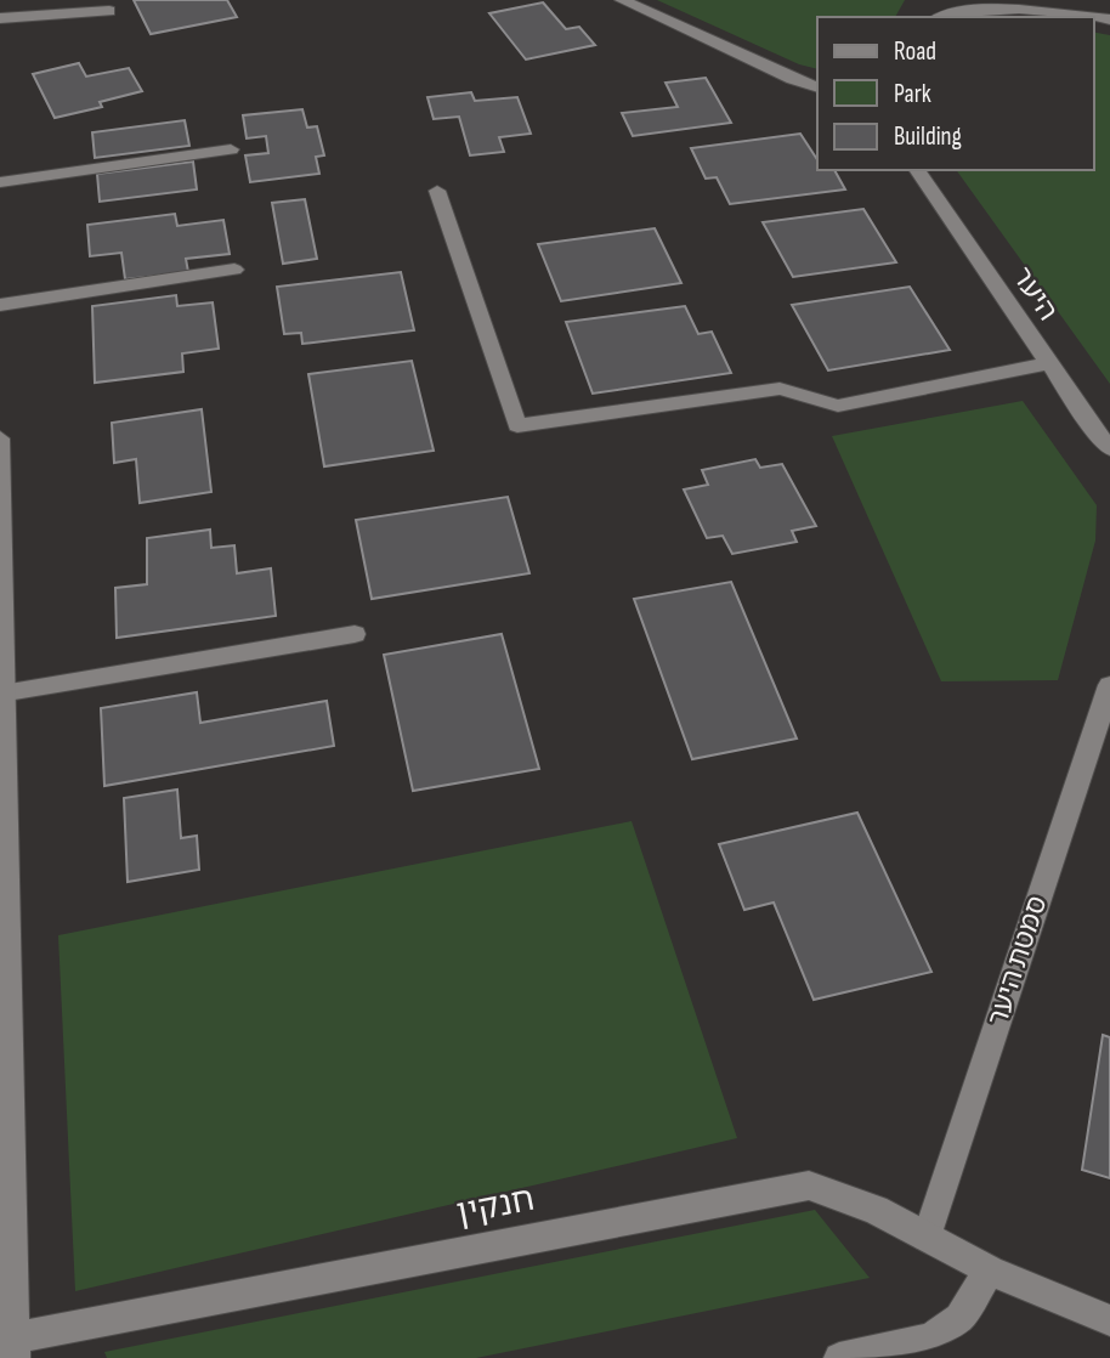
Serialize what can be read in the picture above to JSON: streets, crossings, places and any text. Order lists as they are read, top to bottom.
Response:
{
  "streets": {
    "street": ["היער", "סמטת היער", "חנקין"]
  },
  "crossings": [
    ["סמטת היער", "חנקין"]
  ],
  "legend": ["Road", "Park", "Building"]
}
